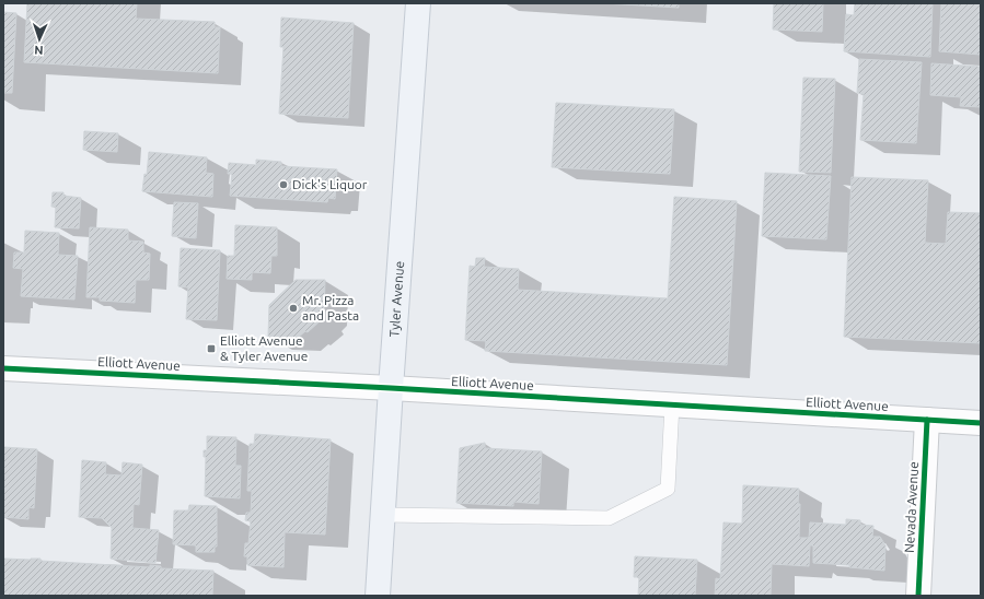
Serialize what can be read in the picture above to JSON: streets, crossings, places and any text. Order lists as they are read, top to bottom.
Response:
{
  "streets": {
    "main road": ["Tyler Avenue"],
    "street": ["Elliott Avenue", "Nevada Avenue"]
  },
  "crossings": [
    ["Tyler Avenue", "Elliott Avenue"],
    ["Elliott Avenue", "Nevada Avenue"]
  ],
  "places": {
    "other": ["Dick's Liquor", "Mr. Pizza and Pasta"],
    "transit": ["Elliott Avenue & Tyler Avenue"]
  },
  "north": "bottom"
}
